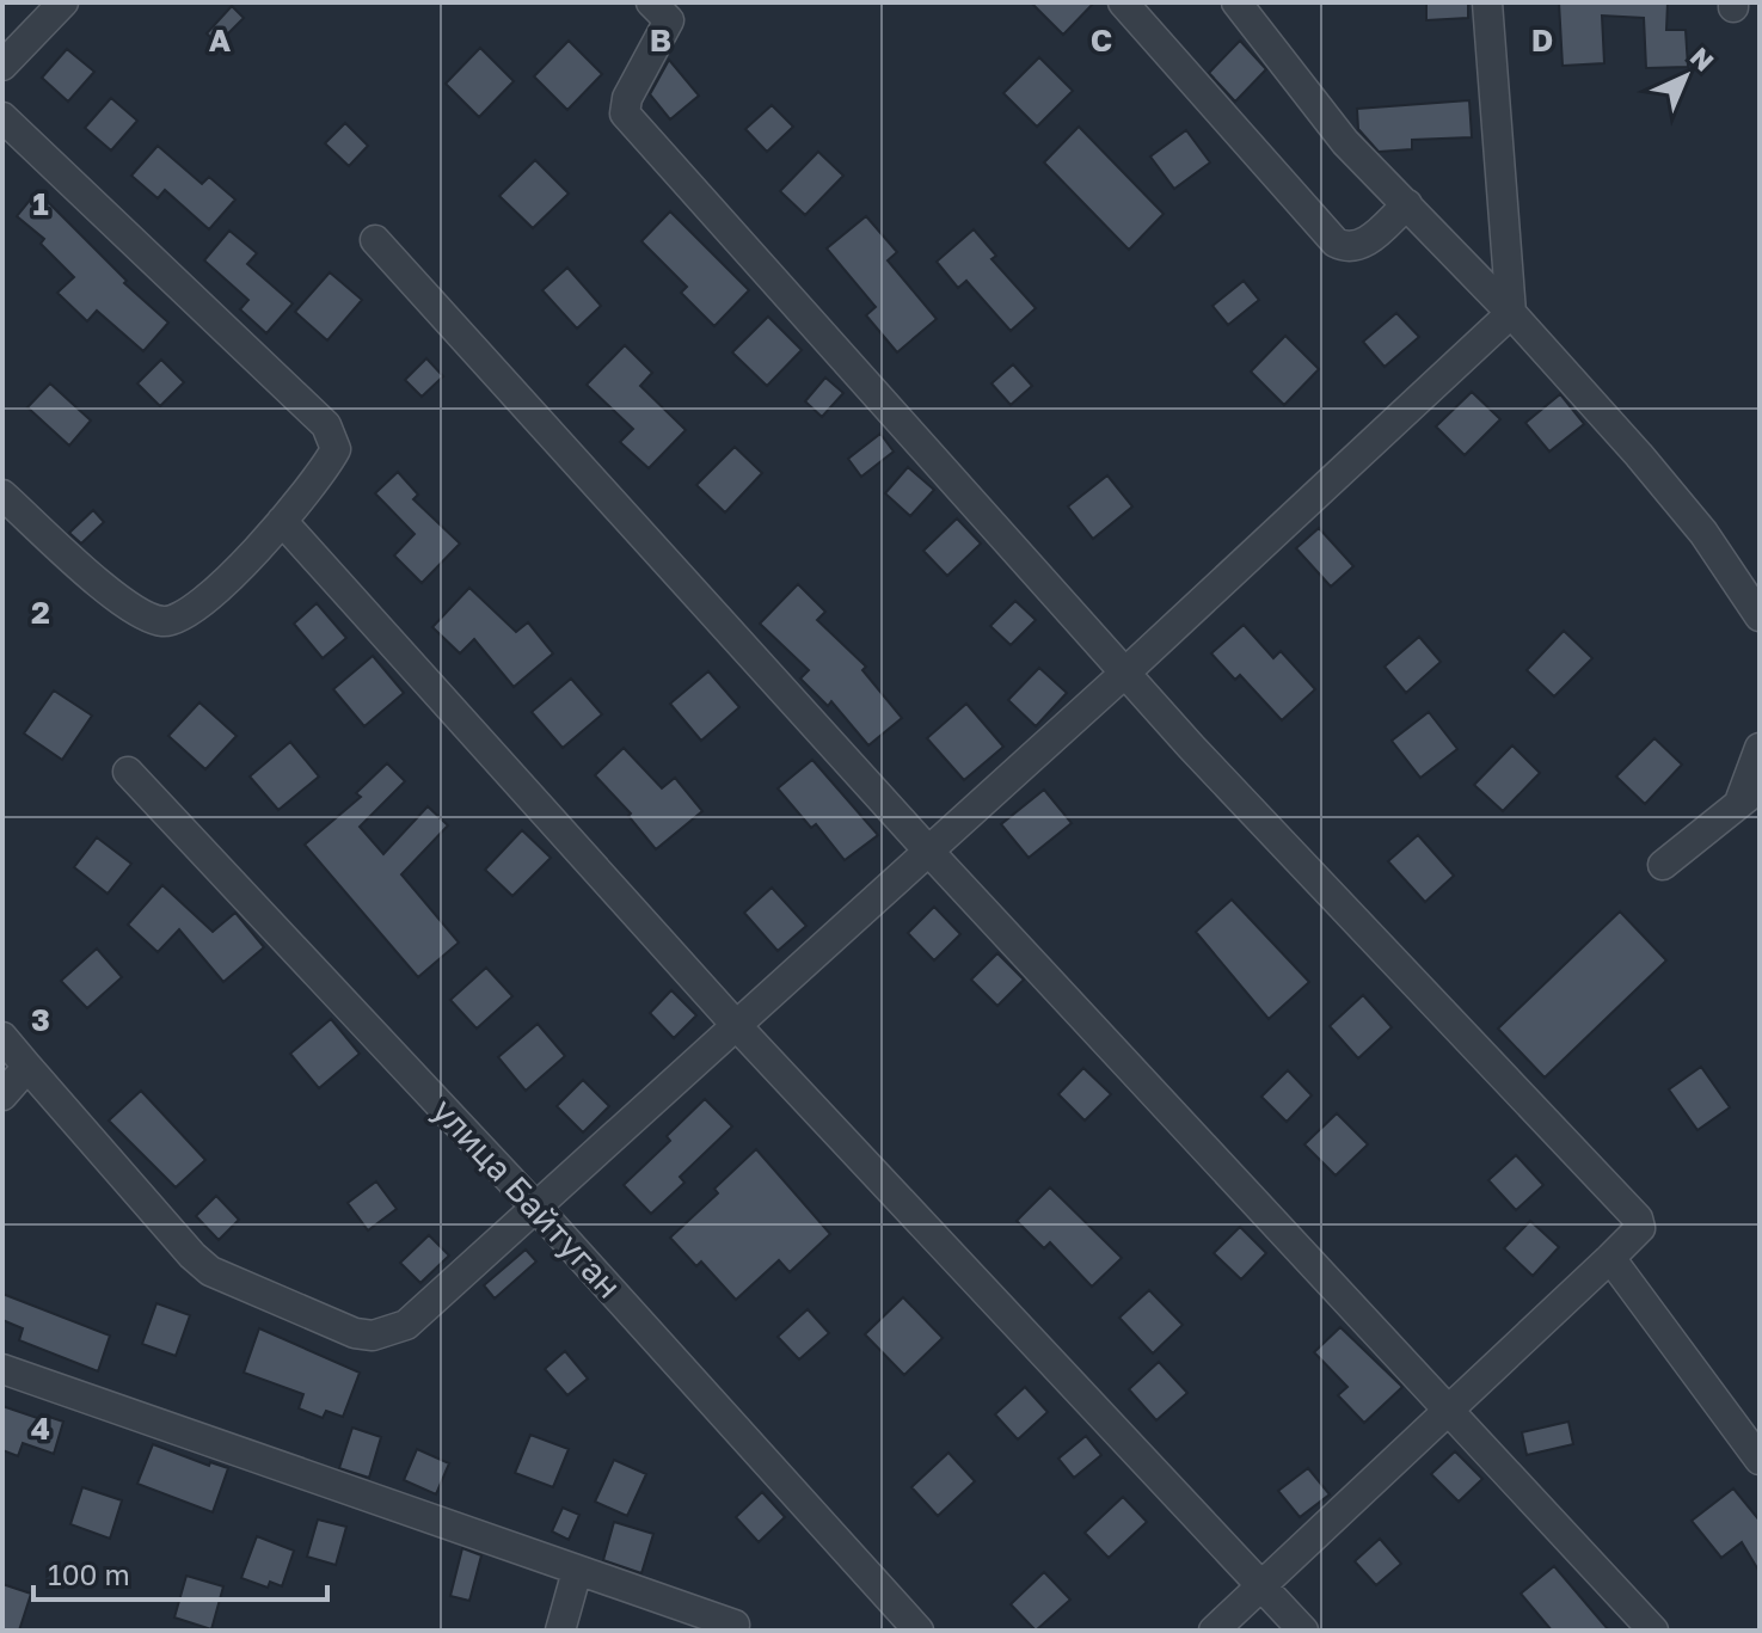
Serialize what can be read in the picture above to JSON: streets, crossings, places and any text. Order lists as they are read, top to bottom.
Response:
{
  "streets": {
    "street": ["улица Байтуган"]
  },
  "scale_bar": "100 m",
  "north": "top right",
  "grid": {
    "columns": [
      "A",
      "B",
      "C",
      "D"
    ],
    "rows": [
      "1",
      "2",
      "3",
      "4"
    ]
  }
}
